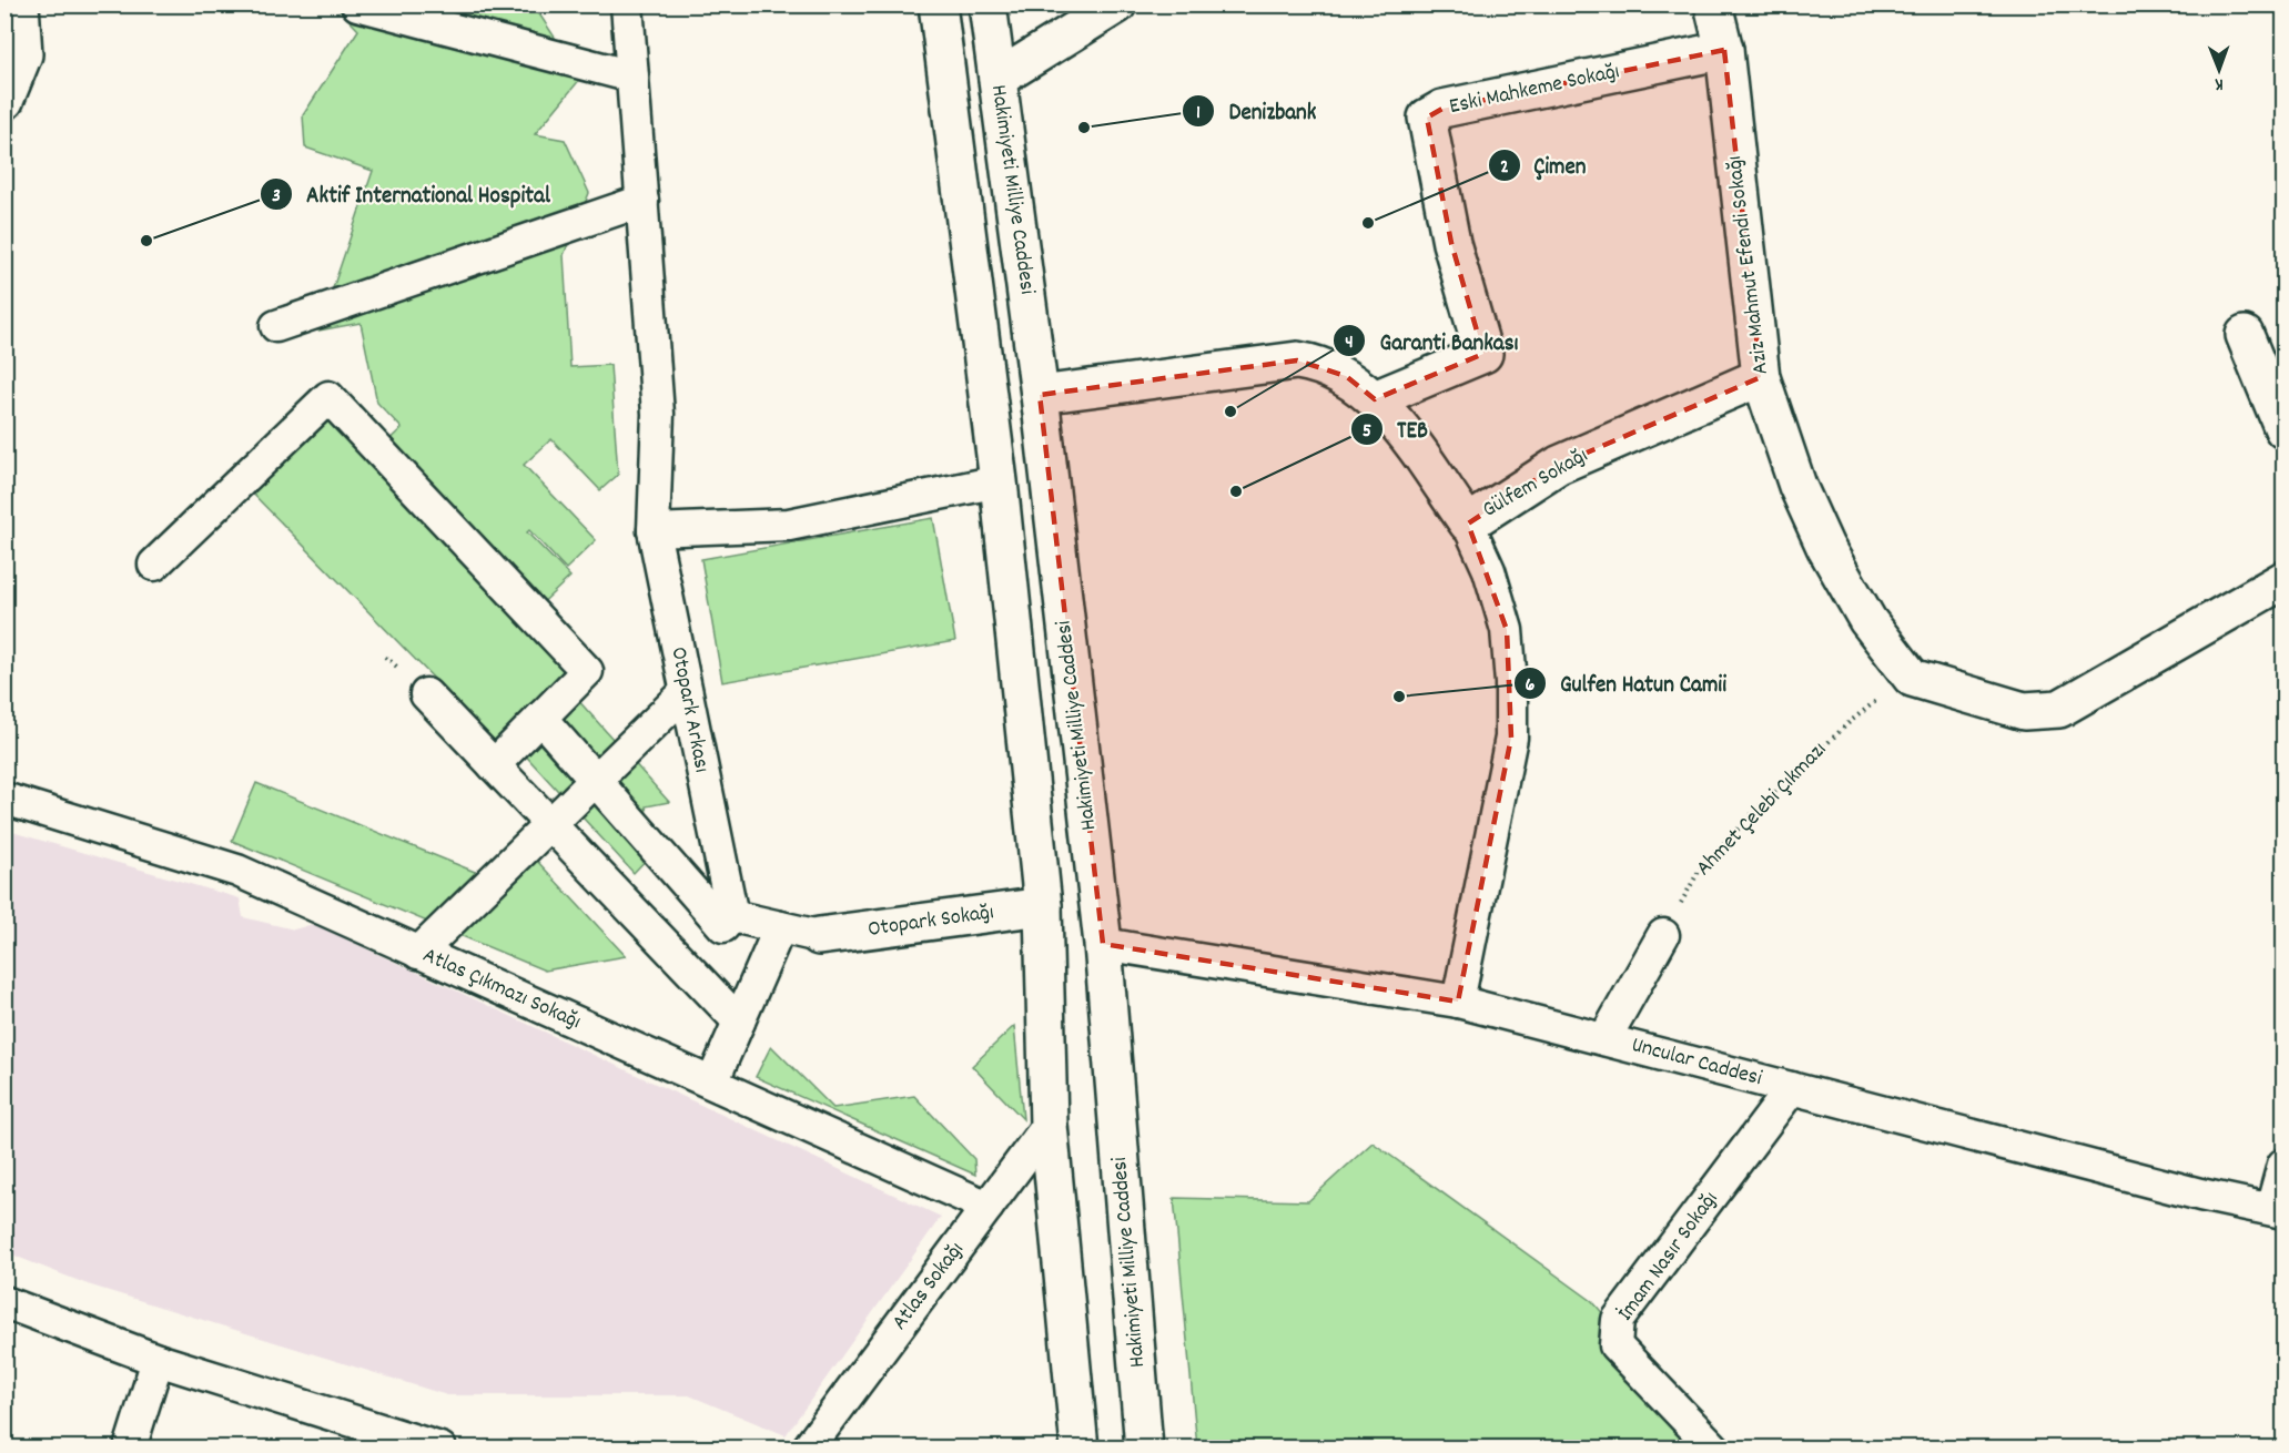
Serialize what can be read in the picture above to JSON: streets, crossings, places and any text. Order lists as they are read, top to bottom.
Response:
{
  "streets": {
    "street": [
      "Eski Mahkeme Sokağı",
      "Hakimiyeti Milliye Caddesi",
      "Aziz Mahmut Efendi Sokağı",
      "Gülfem Sokağı",
      "Otopark Arkası",
      "Otopark Sokağı",
      "Atlas Çıkmazı Sokağı",
      "Uncular Caddesi",
      "İmam Nasır Sokağı",
      "Atlas Sokağı"
    ],
    "path": ["Ahmet Çelebi Çıkmazı"]
  },
  "crossings": [
    ["Eski Mahkeme Sokağı", "Aziz Mahmut Efendi Sokağı"],
    ["Hakimiyeti Milliye Caddesi", "Uncular Caddesi"],
    ["Aziz Mahmut Efendi Sokağı", "Gülfem Sokağı"],
    ["Aziz Mahmut Efendi Sokağı", "Ahmet Çelebi Çıkmazı"],
    ["Gülfem Sokağı", "Uncular Caddesi"],
    ["Atlas Çıkmazı Sokağı", "Atlas Sokağı"],
    ["Uncular Caddesi", "İmam Nasır Sokağı"]
  ],
  "places": [
    "Denizbank",
    "Çimen",
    "Aktif International Hospital",
    "Garanti Bankası",
    "TEB",
    "Gulfen Hatun Camii"
  ],
  "north": "bottom"
}
